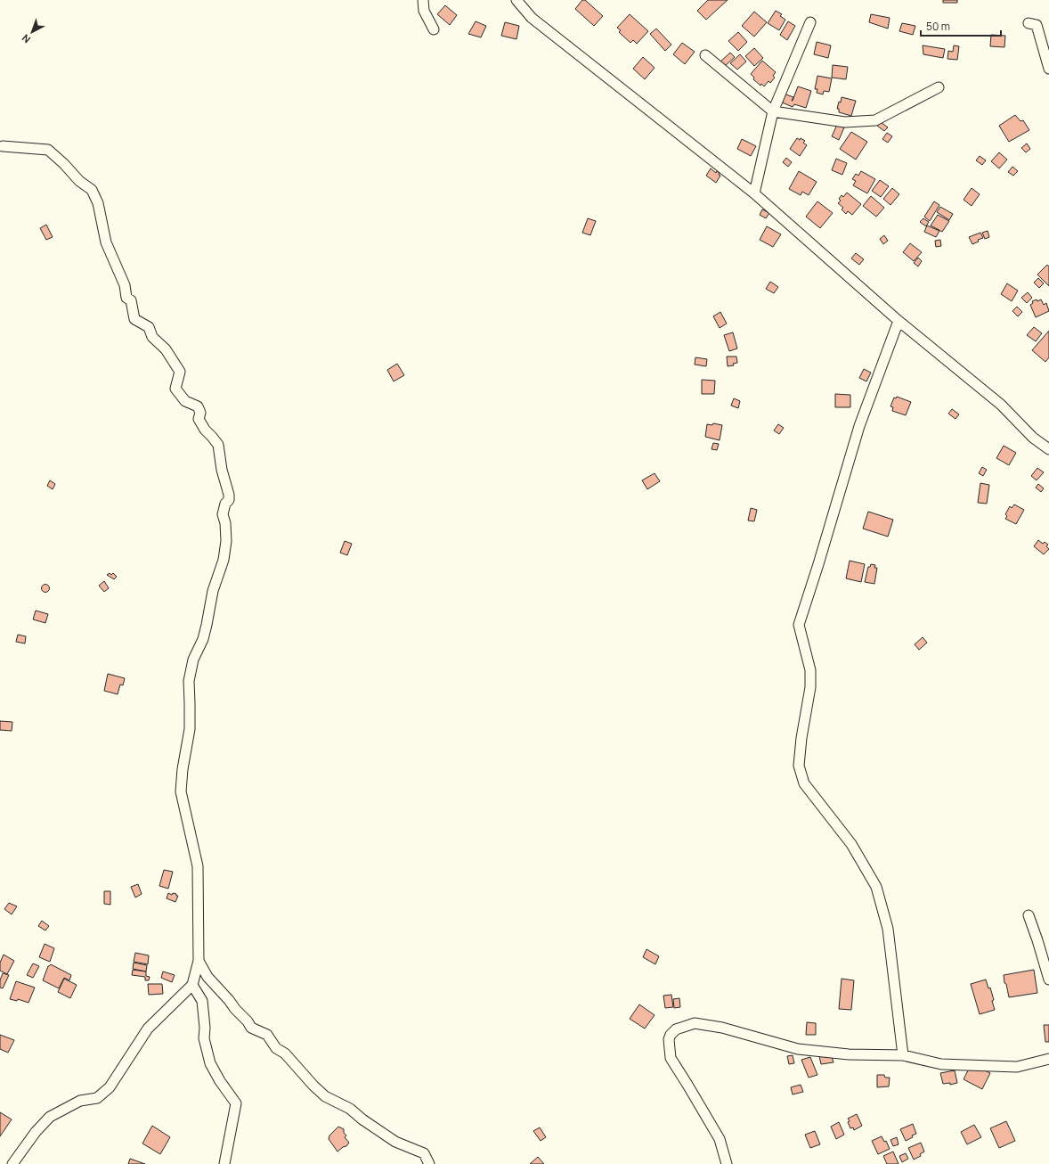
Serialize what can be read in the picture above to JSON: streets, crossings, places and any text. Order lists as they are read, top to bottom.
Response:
{
  "scale_bar": "50 m",
  "north": "bottom left"
}
